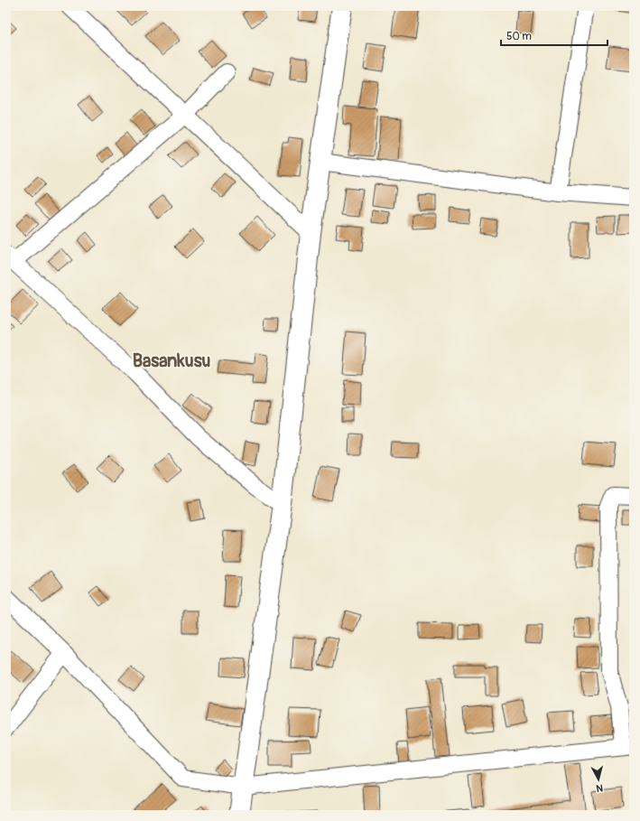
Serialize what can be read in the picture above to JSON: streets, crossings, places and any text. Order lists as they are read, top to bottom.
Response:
{
  "districts": ["Basankusu"],
  "scale_bar": "50 m",
  "north": "bottom"
}
